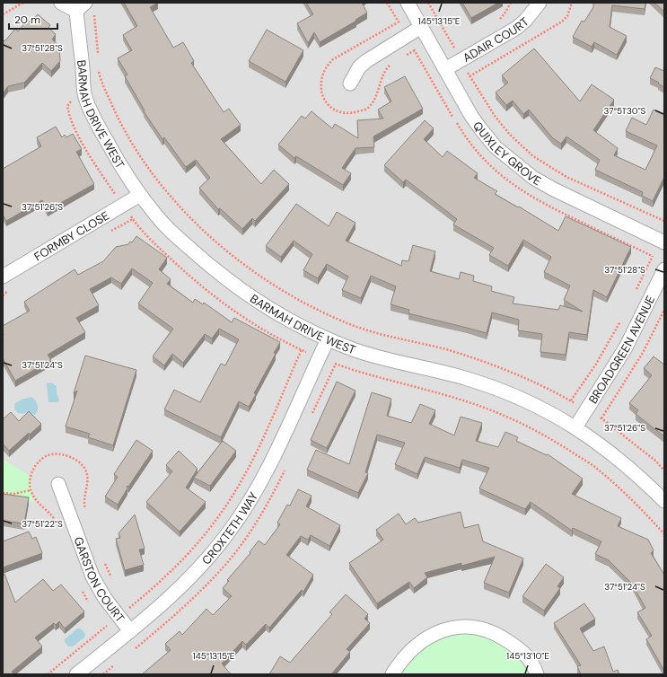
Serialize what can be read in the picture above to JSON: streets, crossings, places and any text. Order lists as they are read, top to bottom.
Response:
{
  "streets": {
    "street": [
      "ADAIR COURT",
      "BARMAH DRIVE WEST",
      "QUIXLEY GROVE",
      "FORMBY CLOSE",
      "BROADGREEN AVENUE",
      "CROXTETH WAY",
      "GARSTON COURT"
    ]
  },
  "crossings": [
    ["ADAIR COURT", "QUIXLEY GROVE"],
    ["BARMAH DRIVE WEST", "FORMBY CLOSE"],
    ["BARMAH DRIVE WEST", "BROADGREEN AVENUE"],
    ["BARMAH DRIVE WEST", "CROXTETH WAY"],
    ["CROXTETH WAY", "GARSTON COURT"]
  ],
  "scale_bar": "20 m",
  "coordinates": [
    "145°13'15\"E",
    "37°51'28\"S",
    "37°51'30\"S",
    "37°51'26\"S",
    "37°51'24\"S",
    "37°51'22\"S",
    "145°13'10\"E"
  ]
}
